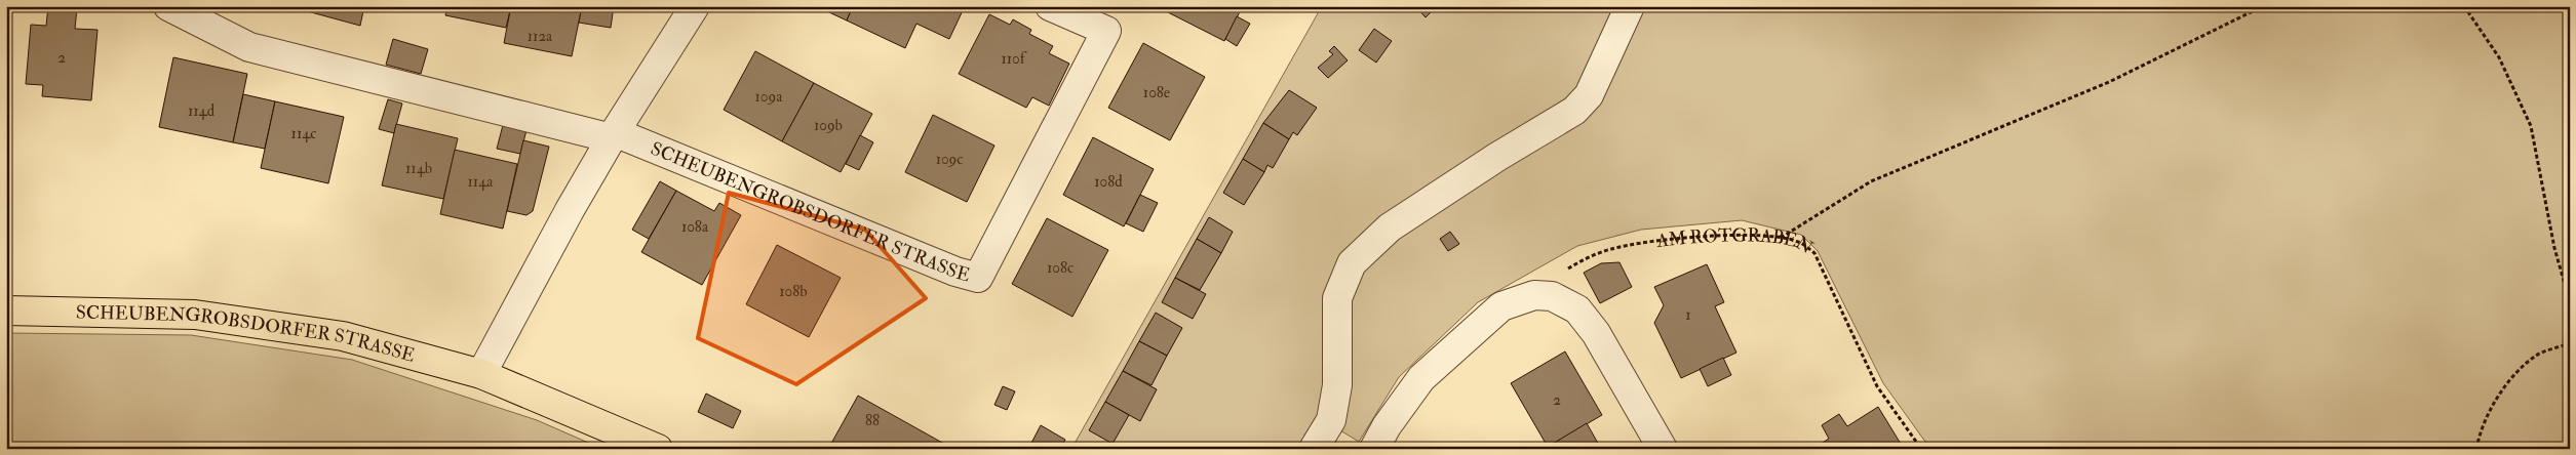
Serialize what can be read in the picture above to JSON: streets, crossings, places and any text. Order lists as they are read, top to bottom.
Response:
{
  "streets": {
    "main road": ["SCHEUBENGROBSDORFER STRASSE"],
    "path": ["AM ROTGRABEN"]
  },
  "house_numbers": [
    "112a",
    "2",
    "110f",
    "108e",
    "109a",
    "114d",
    "109b",
    "114c",
    "109c",
    "114b",
    "114a",
    "108d",
    "108a",
    "108c",
    "108b",
    "1",
    "2",
    "88"
  ]
}
